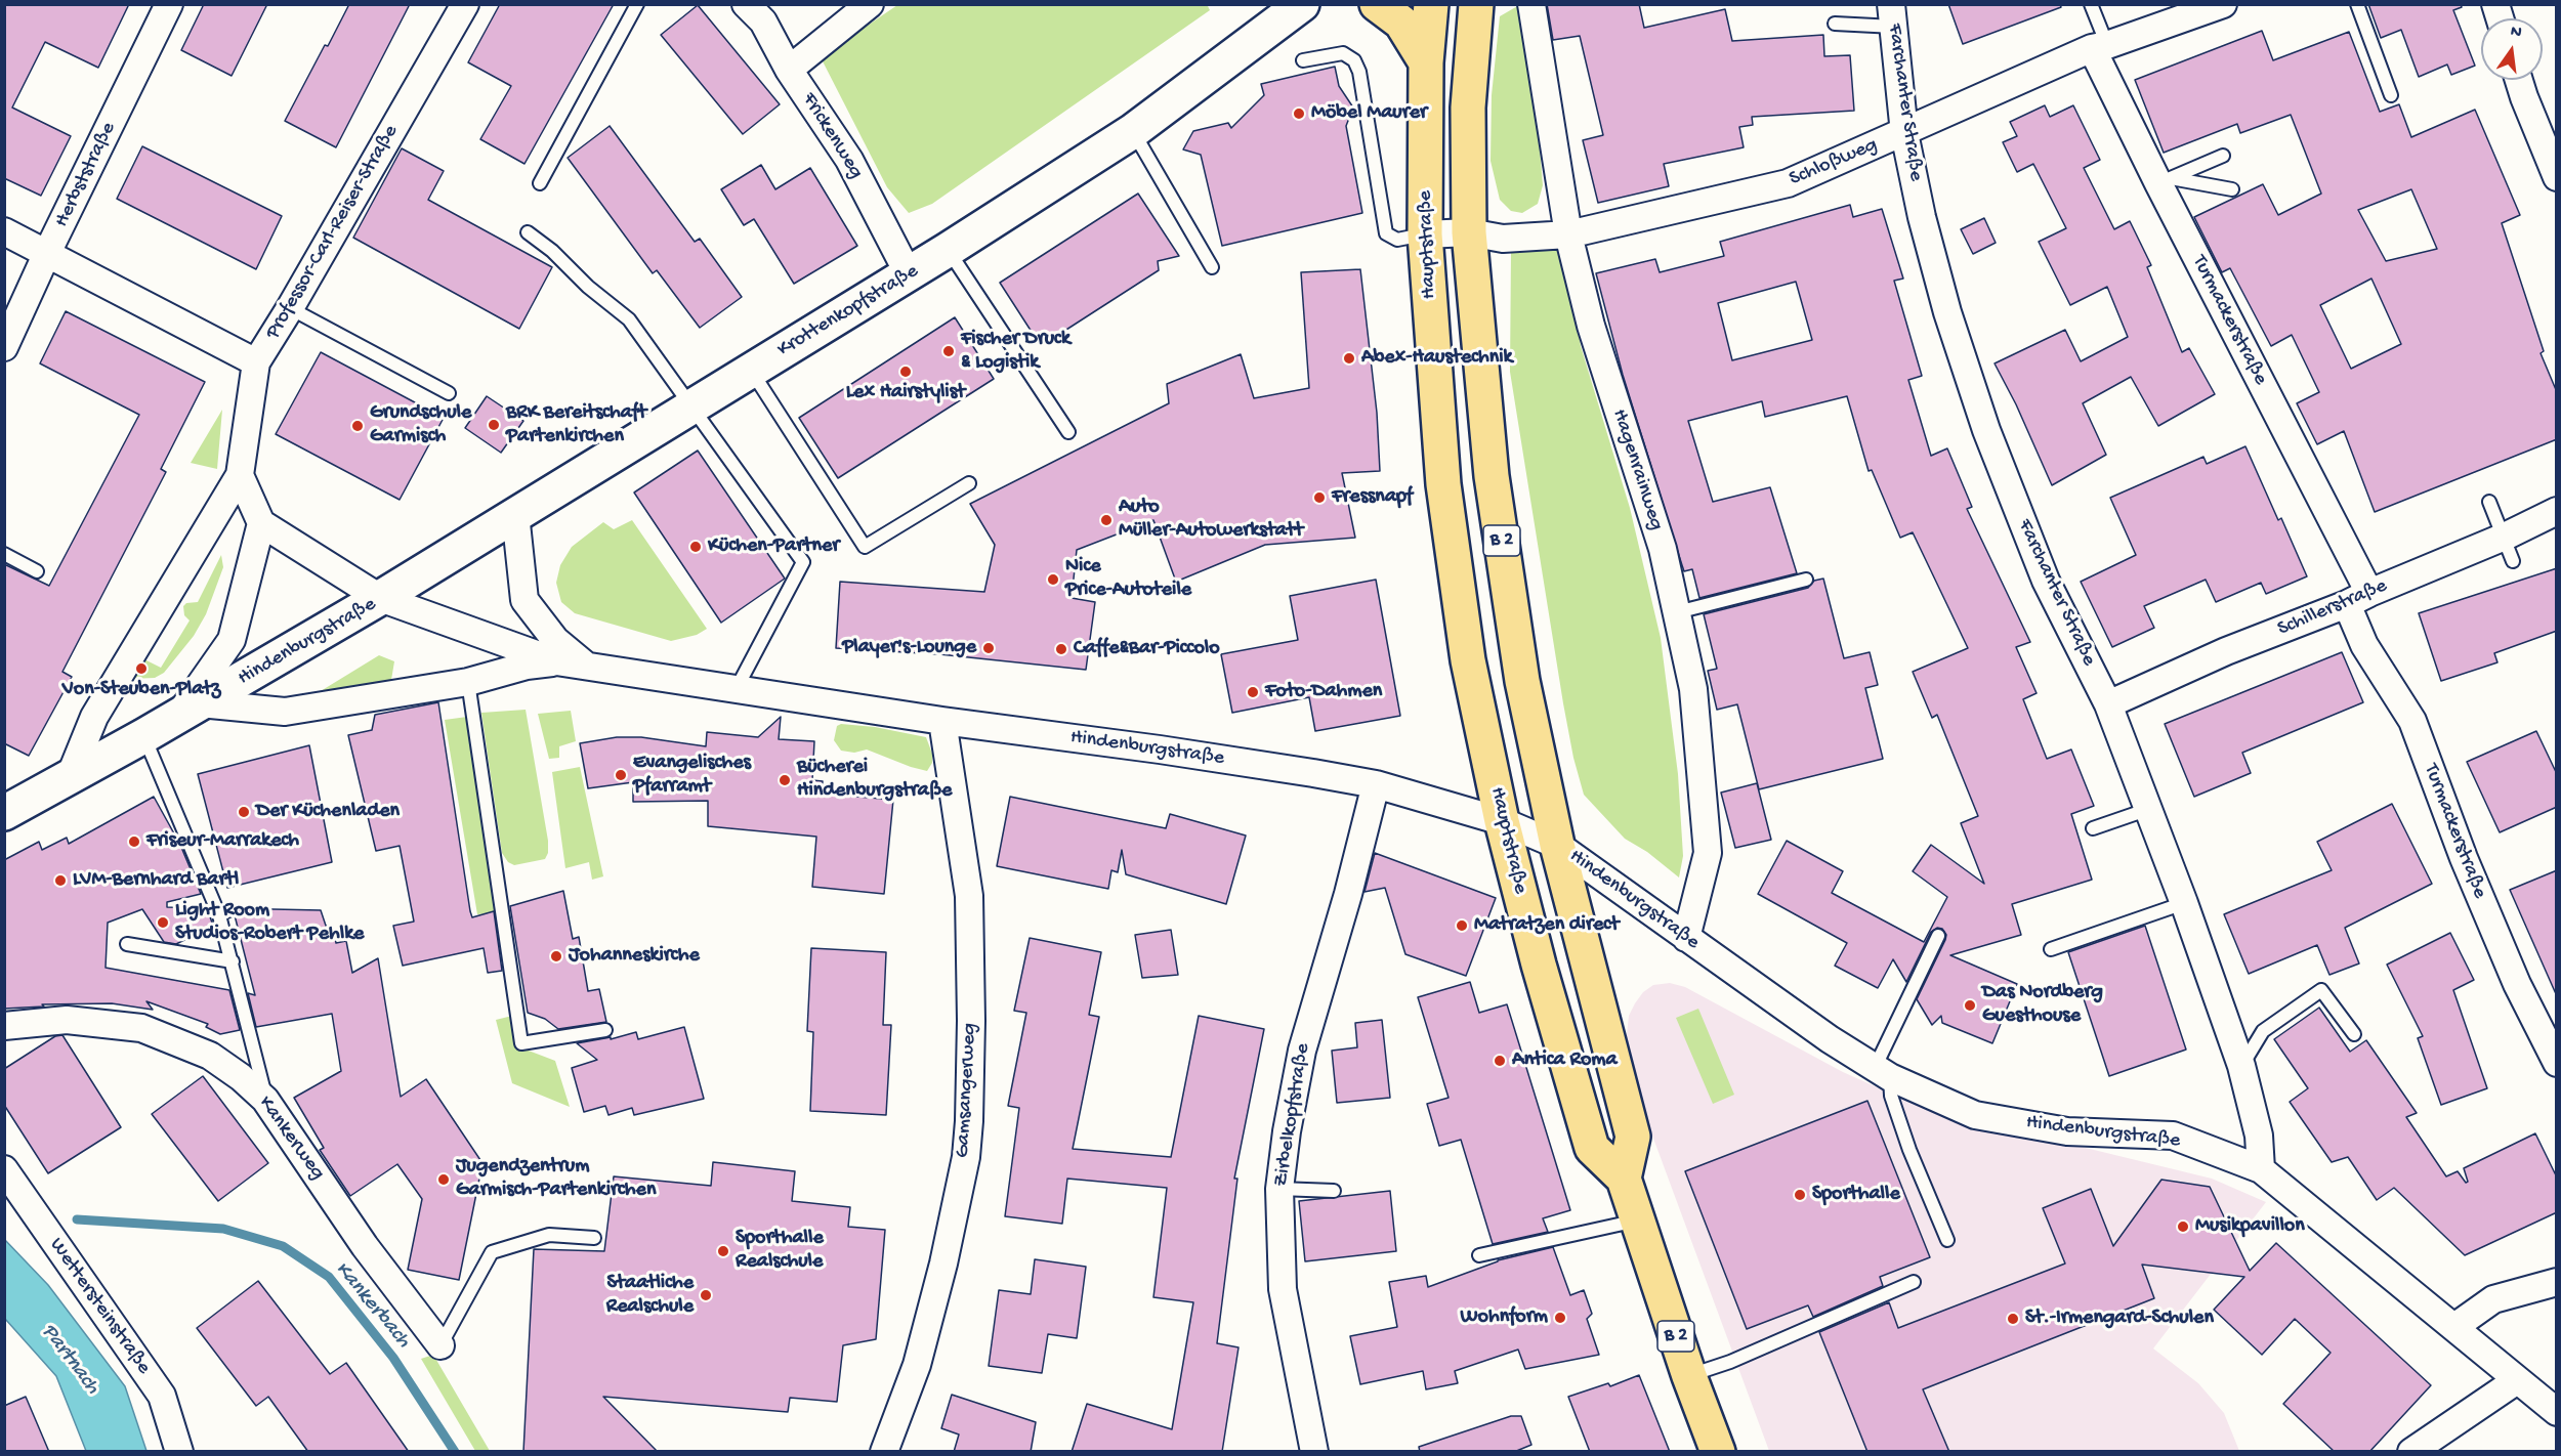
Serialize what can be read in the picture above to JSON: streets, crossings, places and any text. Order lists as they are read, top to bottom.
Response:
{
  "streets": {
    "main road": ["Hauptstraße", "B 2"],
    "street": [
      "Farchanter Straße",
      "Frickenweg",
      "Schloßweg",
      "Herbststraße",
      "Professor-Carl-Reiser-Straße",
      "Krottenkopfstraße",
      "Turmackerstraße",
      "Hagenrainweg",
      "Schillerstraße",
      "Hindenburgstraße",
      "Gamsangerweg",
      "Zirbelkopfstraße",
      "Kankerweg",
      "Wettersteinstraße"
    ]
  },
  "crossings": [
    ["Farchanter Straße", "Schloßweg"],
    ["Farchanter Straße", "Schillerstraße"],
    ["Farchanter Straße", "Hindenburgstraße"],
    ["Frickenweg", "Krottenkopfstraße"],
    ["Schloßweg", "Hauptstraße"],
    ["Schloßweg", "Turmackerstraße"],
    ["Schloßweg", "Hagenrainweg"],
    ["Professor-Carl-Reiser-Straße", "Hindenburgstraße"],
    ["Hauptstraße", "Hindenburgstraße"],
    ["Krottenkopfstraße", "Hindenburgstraße"],
    ["Turmackerstraße", "Schillerstraße"],
    ["Hagenrainweg", "Hindenburgstraße"],
    ["Hindenburgstraße", "Gamsangerweg"],
    ["Hindenburgstraße", "Zirbelkopfstraße"]
  ],
  "water": ["Kankerbach", "Partnach"],
  "places": [
    "Möbel Maurer",
    "Fischer Druck & Logistik",
    "Abex-Haustechnik",
    "Lex Hairstylist",
    "BRK Bereitschaft Partenkirchen",
    "Grundschule Garmisch",
    "Fressnapf",
    "Auto Müller-Autowerkstatt",
    "Küchen-Partner",
    "Nice Price-Autoteile",
    "Player's-Lounge",
    "Caffe&Bar-Piccolo",
    "Von-Steuben-Platz",
    "Foto-Dahmen",
    "Evangelisches Pfarramt",
    "Bücherei Hindenburgstraße",
    "Der Küchenladen",
    "Friseur-Marrakech",
    "LVM-Bernhard Bartl",
    "Light Room Studios-Robert Pehlke",
    "Matratzen direct",
    "Johanneskirche",
    "Das Nordberg Guesthouse",
    "Antica Roma",
    "Jugendzentrum Garmisch-Partenkirchen",
    "Sporthalle",
    "Musikpavillon",
    "Sporthalle Realschule",
    "Staatliche Realschule",
    "Wohnform",
    "St.-Irmengard-Schulen"
  ],
  "north": "top"
}
